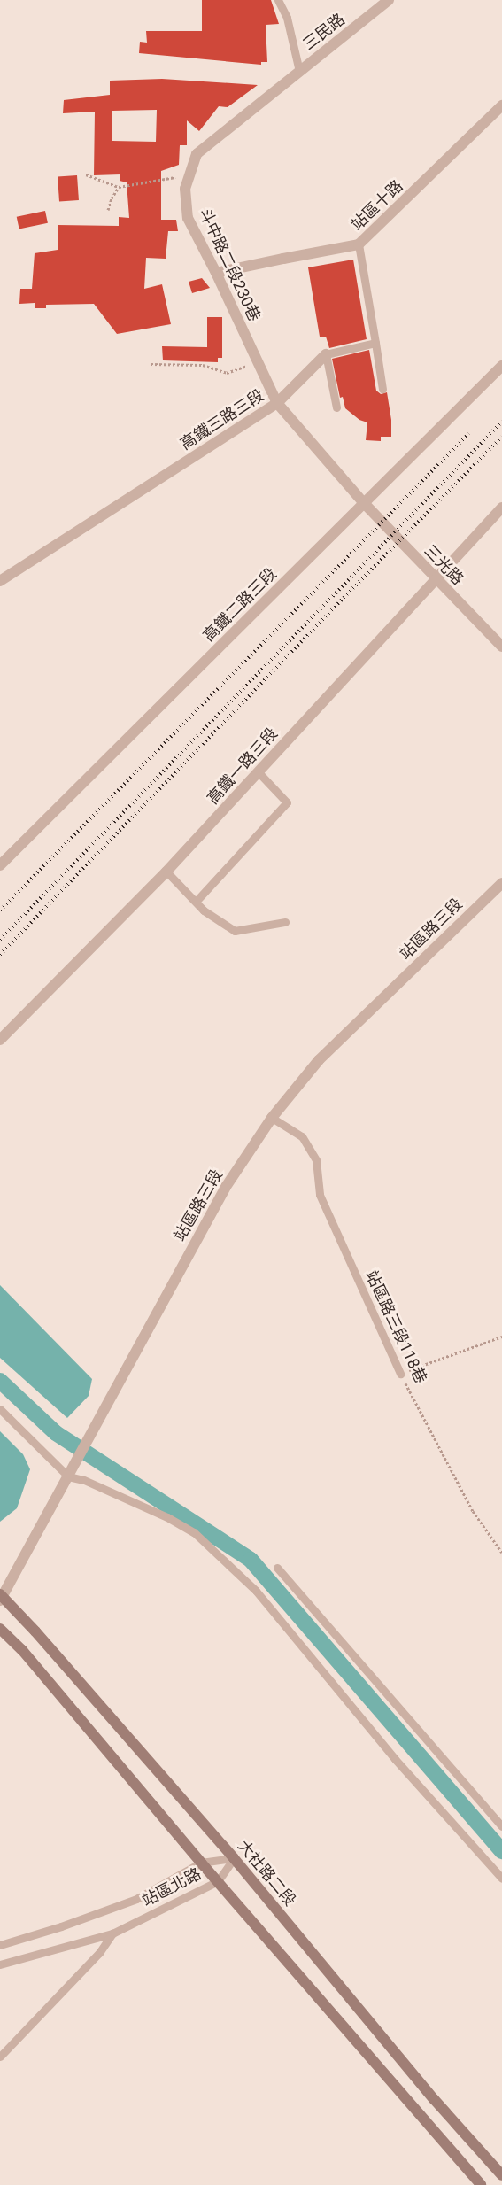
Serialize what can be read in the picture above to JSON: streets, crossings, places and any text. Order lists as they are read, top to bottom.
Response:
{
  "streets": {
    "street": [
      "三民路",
      "站區十路",
      "斗中路二段230巷",
      "高鐵三路三段",
      "三光路",
      "高鐵二路三段",
      "高鐵一路三段",
      "站區路三段",
      "大社路二段"
    ],
    "lane": ["站區路三段118巷", "站區北路"]
  },
  "crossings": [
    ["三民路", "斗中路二段230巷"],
    ["站區十路", "斗中路二段230巷"],
    ["斗中路二段230巷", "高鐵三路三段"],
    ["斗中路二段230巷", "三光路"],
    ["斗中路二段230巷", "高鐵二路三段"],
    ["三光路", "高鐵二路三段"],
    ["三光路", "高鐵一路三段"],
    ["站區路三段", "站區路三段118巷"],
    ["站區路三段", "大社路二段"],
    ["大社路二段", "站區北路"]
  ]
}
